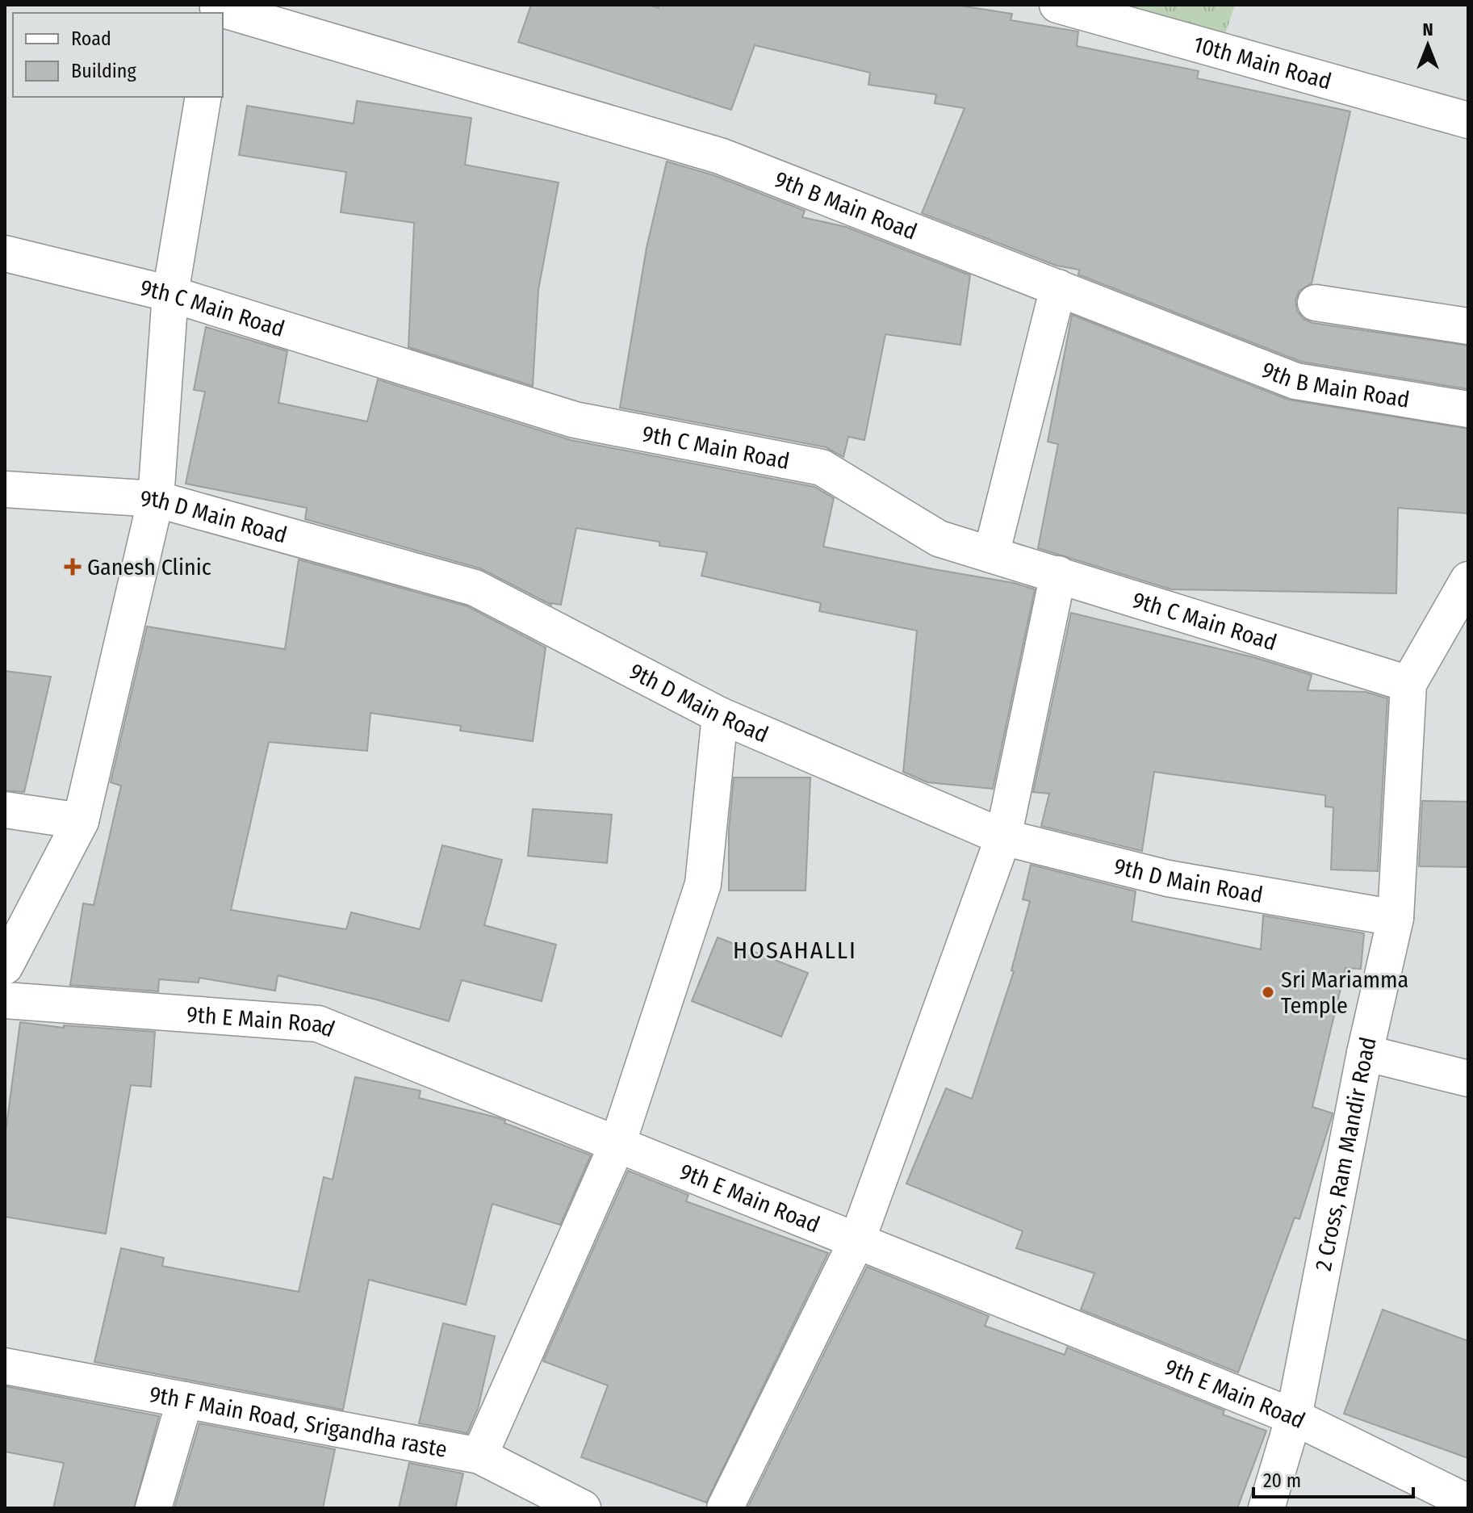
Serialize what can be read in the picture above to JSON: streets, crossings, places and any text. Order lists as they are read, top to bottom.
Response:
{
  "streets": {
    "street": [
      "10th Main Road",
      "9th B Main Road",
      "9th C Main Road",
      "9th D Main Road",
      "9th E Main Road",
      "2 Cross, Ram Mandir Road",
      "9th F Main Road, Srigandha raste"
    ]
  },
  "crossings": [
    ["9th C Main Road", "2 Cross, Ram Mandir Road"],
    ["9th D Main Road", "2 Cross, Ram Mandir Road"],
    ["9th E Main Road", "2 Cross, Ram Mandir Road"]
  ],
  "districts": ["HOSAHALLI"],
  "places": {
    "health": ["Ganesh Clinic"],
    "other": ["Sri Mariamma Temple"]
  },
  "legend": ["Road", "Building"],
  "scale_bar": "20 m",
  "north": "top"
}
